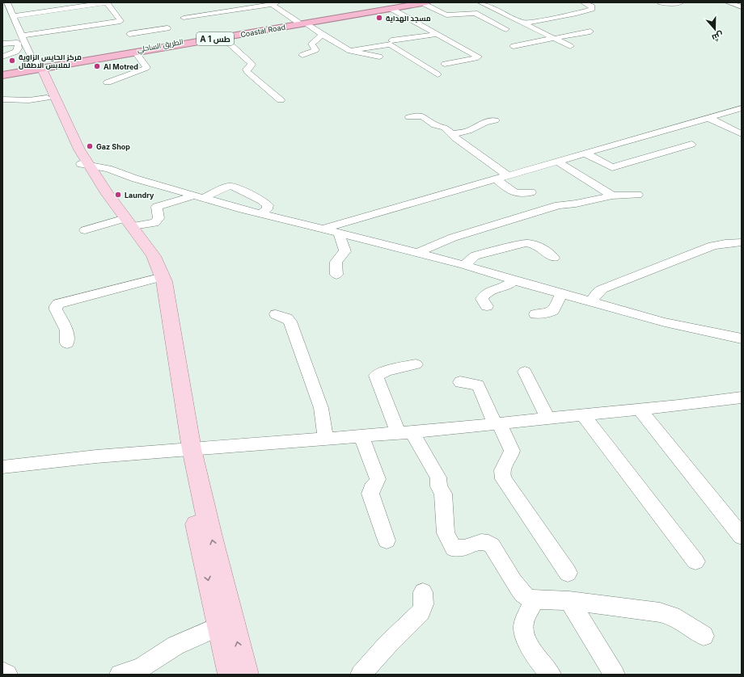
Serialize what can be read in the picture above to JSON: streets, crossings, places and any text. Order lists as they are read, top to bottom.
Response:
{
  "streets": {
    "highway": ["Coastal Road", "A 1 طس", "الطريق الساحلي"]
  },
  "crossings": [
    ["Coastal Road", "الطريق الساحلي"]
  ],
  "places": [
    "مسجد الهداية",
    "مركز الحايس الزاوية لملابس الاطفال",
    "Al Motred",
    "Gaz Shop",
    "Laundry"
  ],
  "north": "bottom"
}
